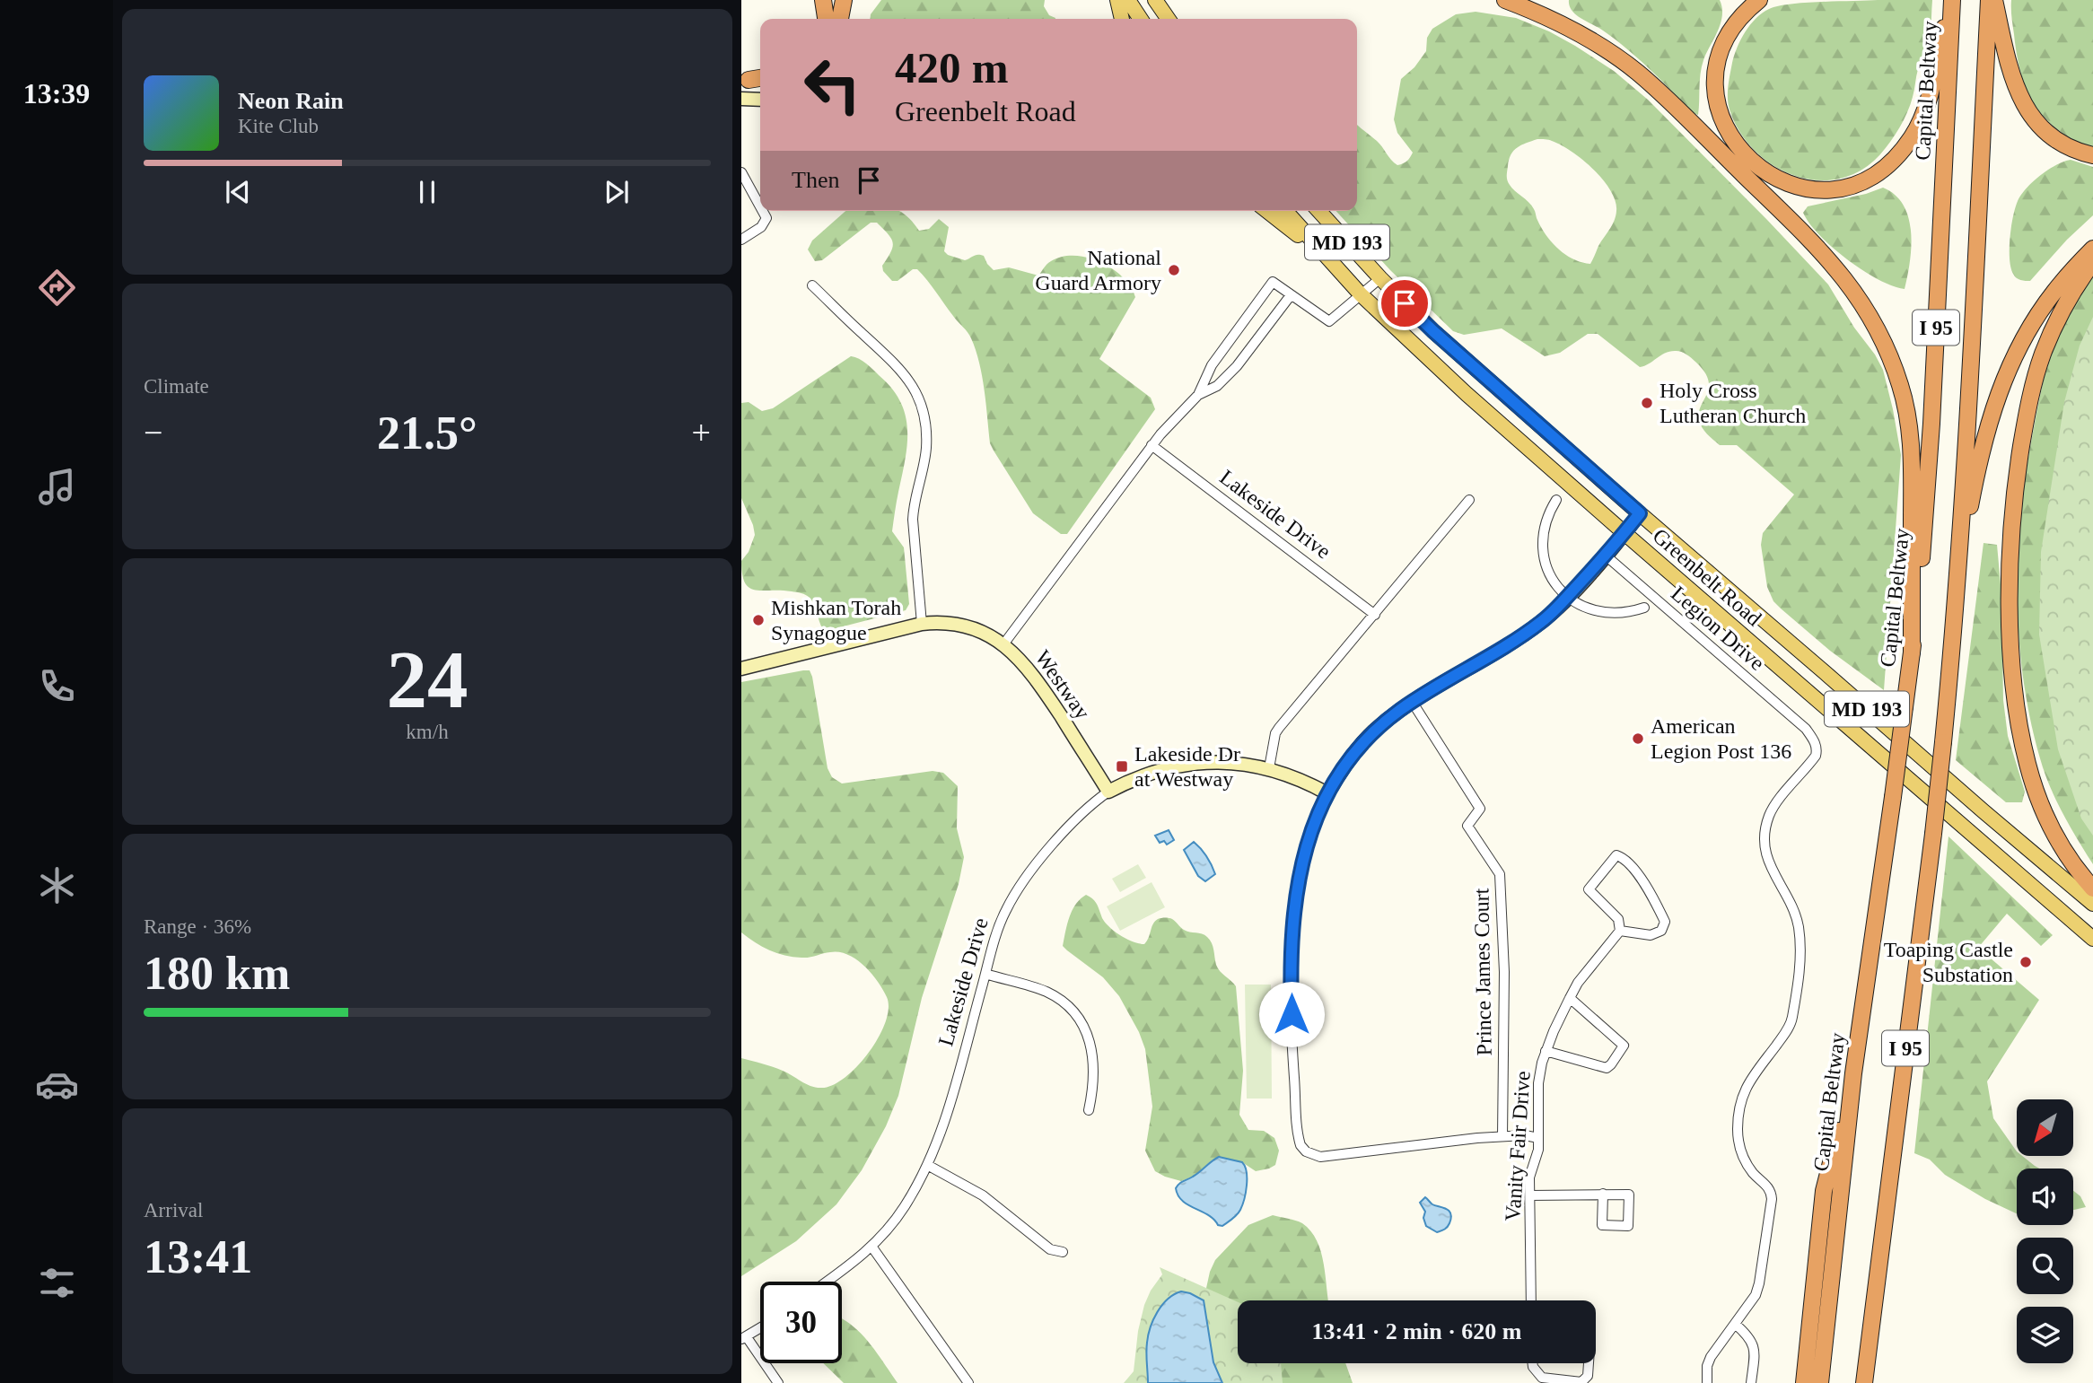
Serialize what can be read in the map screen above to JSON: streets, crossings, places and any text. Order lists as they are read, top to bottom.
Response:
{
  "streets": {
    "highway": ["Capital Beltway", "I 95"],
    "main road": ["MD 193", "Greenbelt Road"],
    "street": [
      "Lakeside Drive",
      "Legion Drive",
      "Westway",
      "Prince James Court",
      "Vanity Fair Drive"
    ]
  },
  "crossings": [
    ["Lakeside Drive", "Westway"]
  ],
  "places": {
    "other": [
      "National Guard Armory",
      "Holy Cross Lutheran Church",
      "Mishkan Torah Synagogue",
      "American Legion Post 136",
      "Toaping Castle Substation"
    ],
    "transit": ["Lakeside Dr at Westway"]
  },
  "north": "bottom left",
  "page": {
    "tabs": "13:39",
    "turn": ["420 m", "Greenbelt Road"],
    "song": ["Neon Rain", "Kite Club"],
    "then": "Then",
    "tile": [
      "Climate",
      ["24", "km/h"],
      ["Range · 36%", "180 km"],
      ["Arrival", "13:41"]
    ],
    "heat": ["−", "21.5°", "+"],
    "limit": "30",
    "trip": "13:41 · 2 min · 620 m"
  }
}
